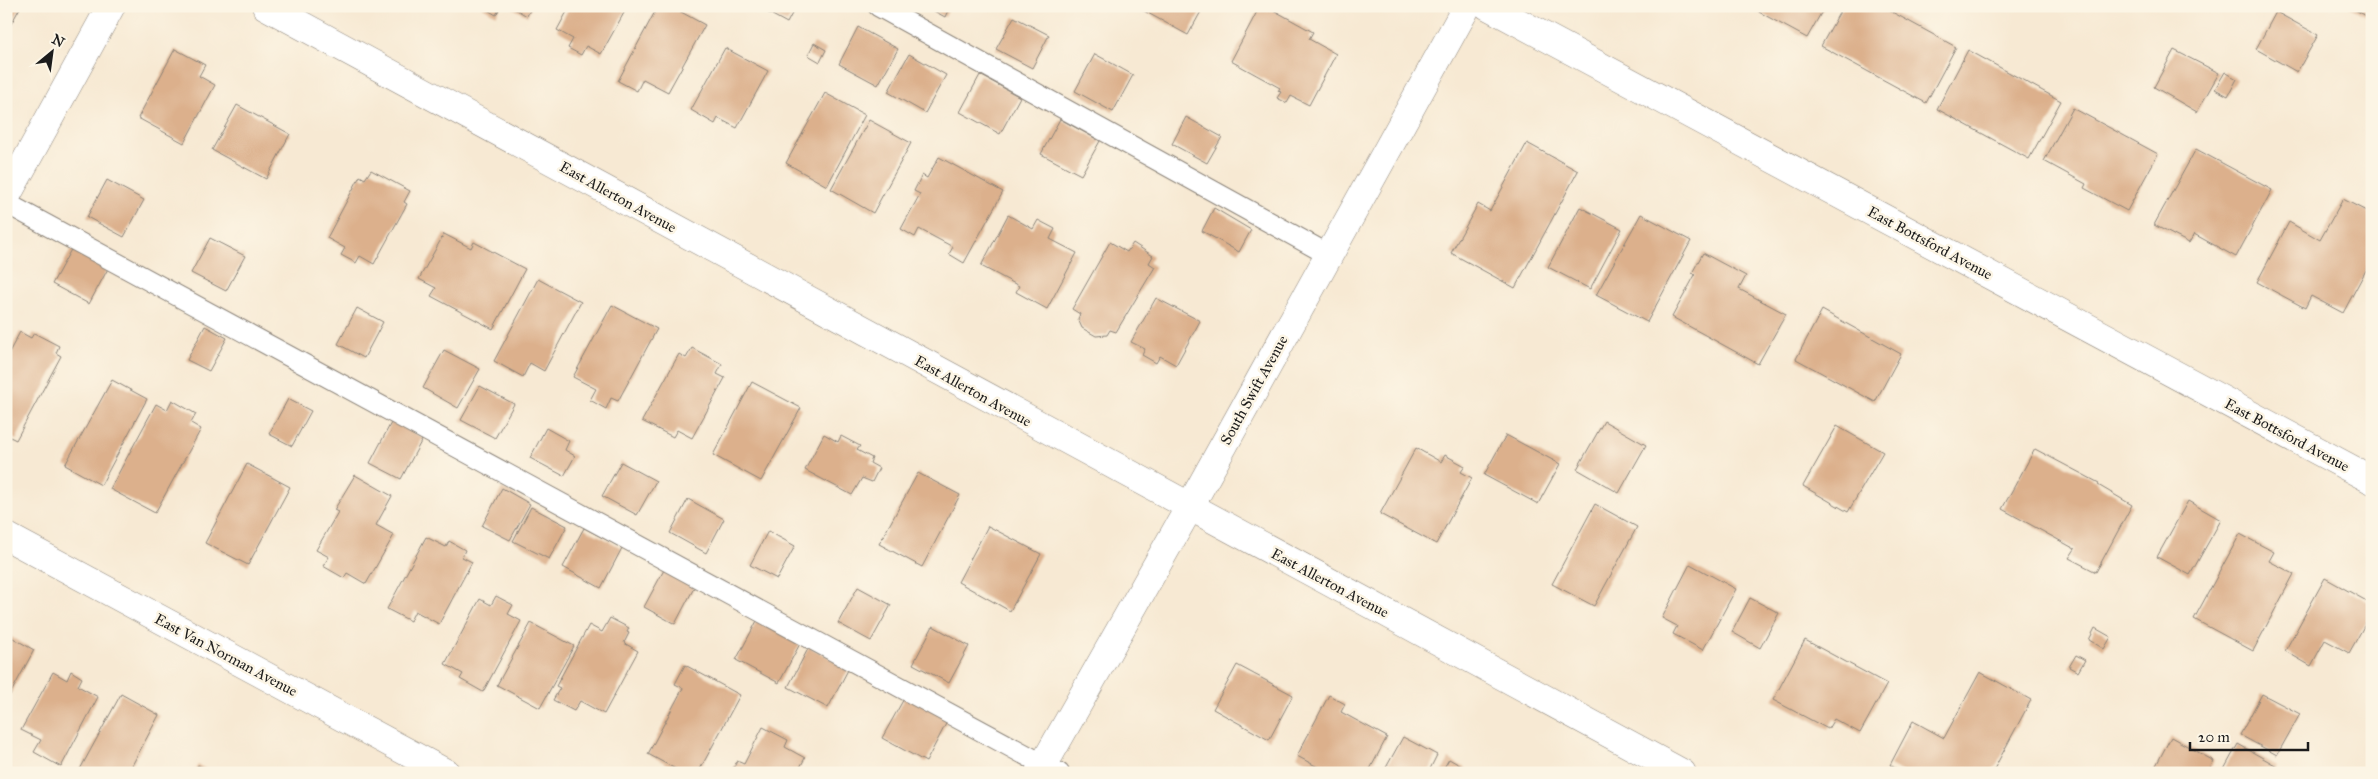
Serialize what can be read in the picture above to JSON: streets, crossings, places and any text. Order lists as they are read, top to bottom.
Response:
{
  "streets": {
    "street": [
      "East Allerton Avenue",
      "East Bottsford Avenue",
      "South Swift Avenue",
      "East Van Norman Avenue"
    ]
  },
  "crossings": [
    ["East Allerton Avenue", "South Swift Avenue"]
  ],
  "scale_bar": "20 m",
  "north": "top right"
}
